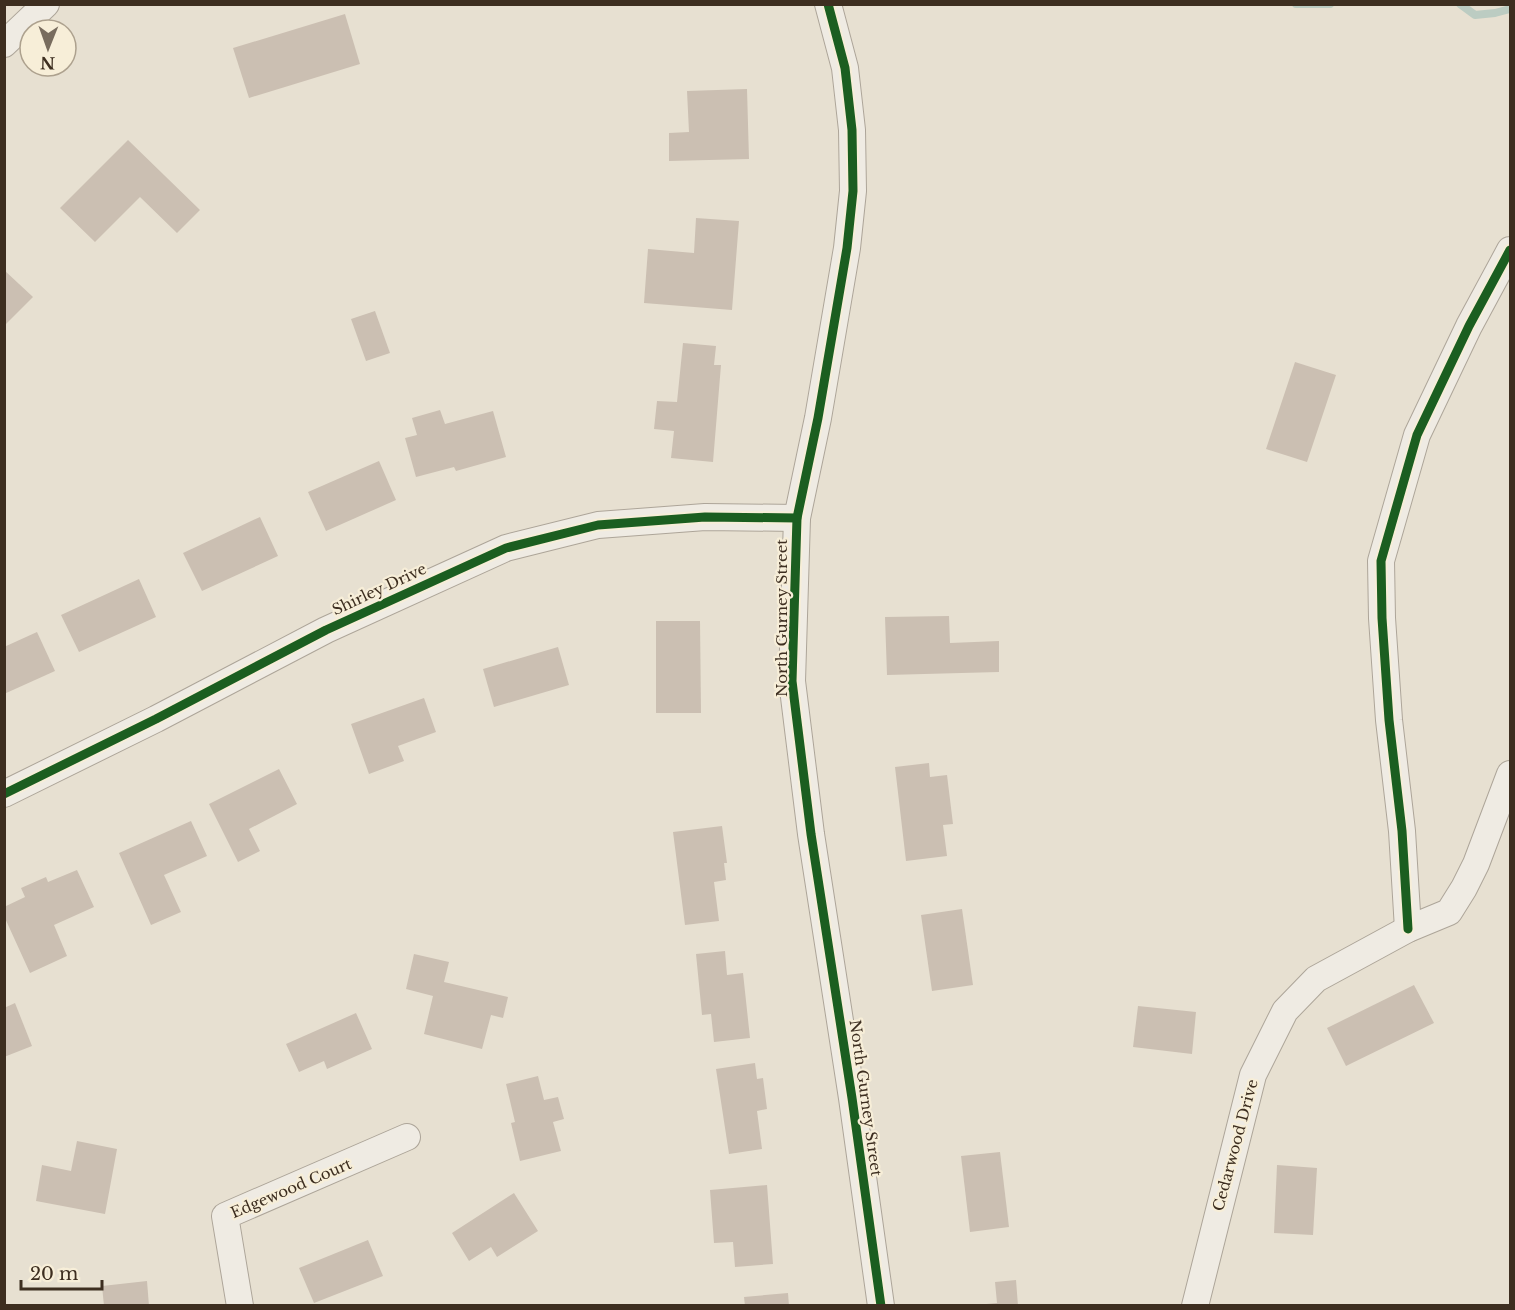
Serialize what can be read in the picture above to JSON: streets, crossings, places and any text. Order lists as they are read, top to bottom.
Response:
{
  "streets": {
    "street": [
      "Shirley Drive",
      "North Gurney Street",
      "Cedarwood Drive",
      "Edgewood Court"
    ]
  },
  "crossings": [
    ["Shirley Drive", "North Gurney Street"]
  ],
  "scale_bar": "20 m",
  "north": "bottom"
}
